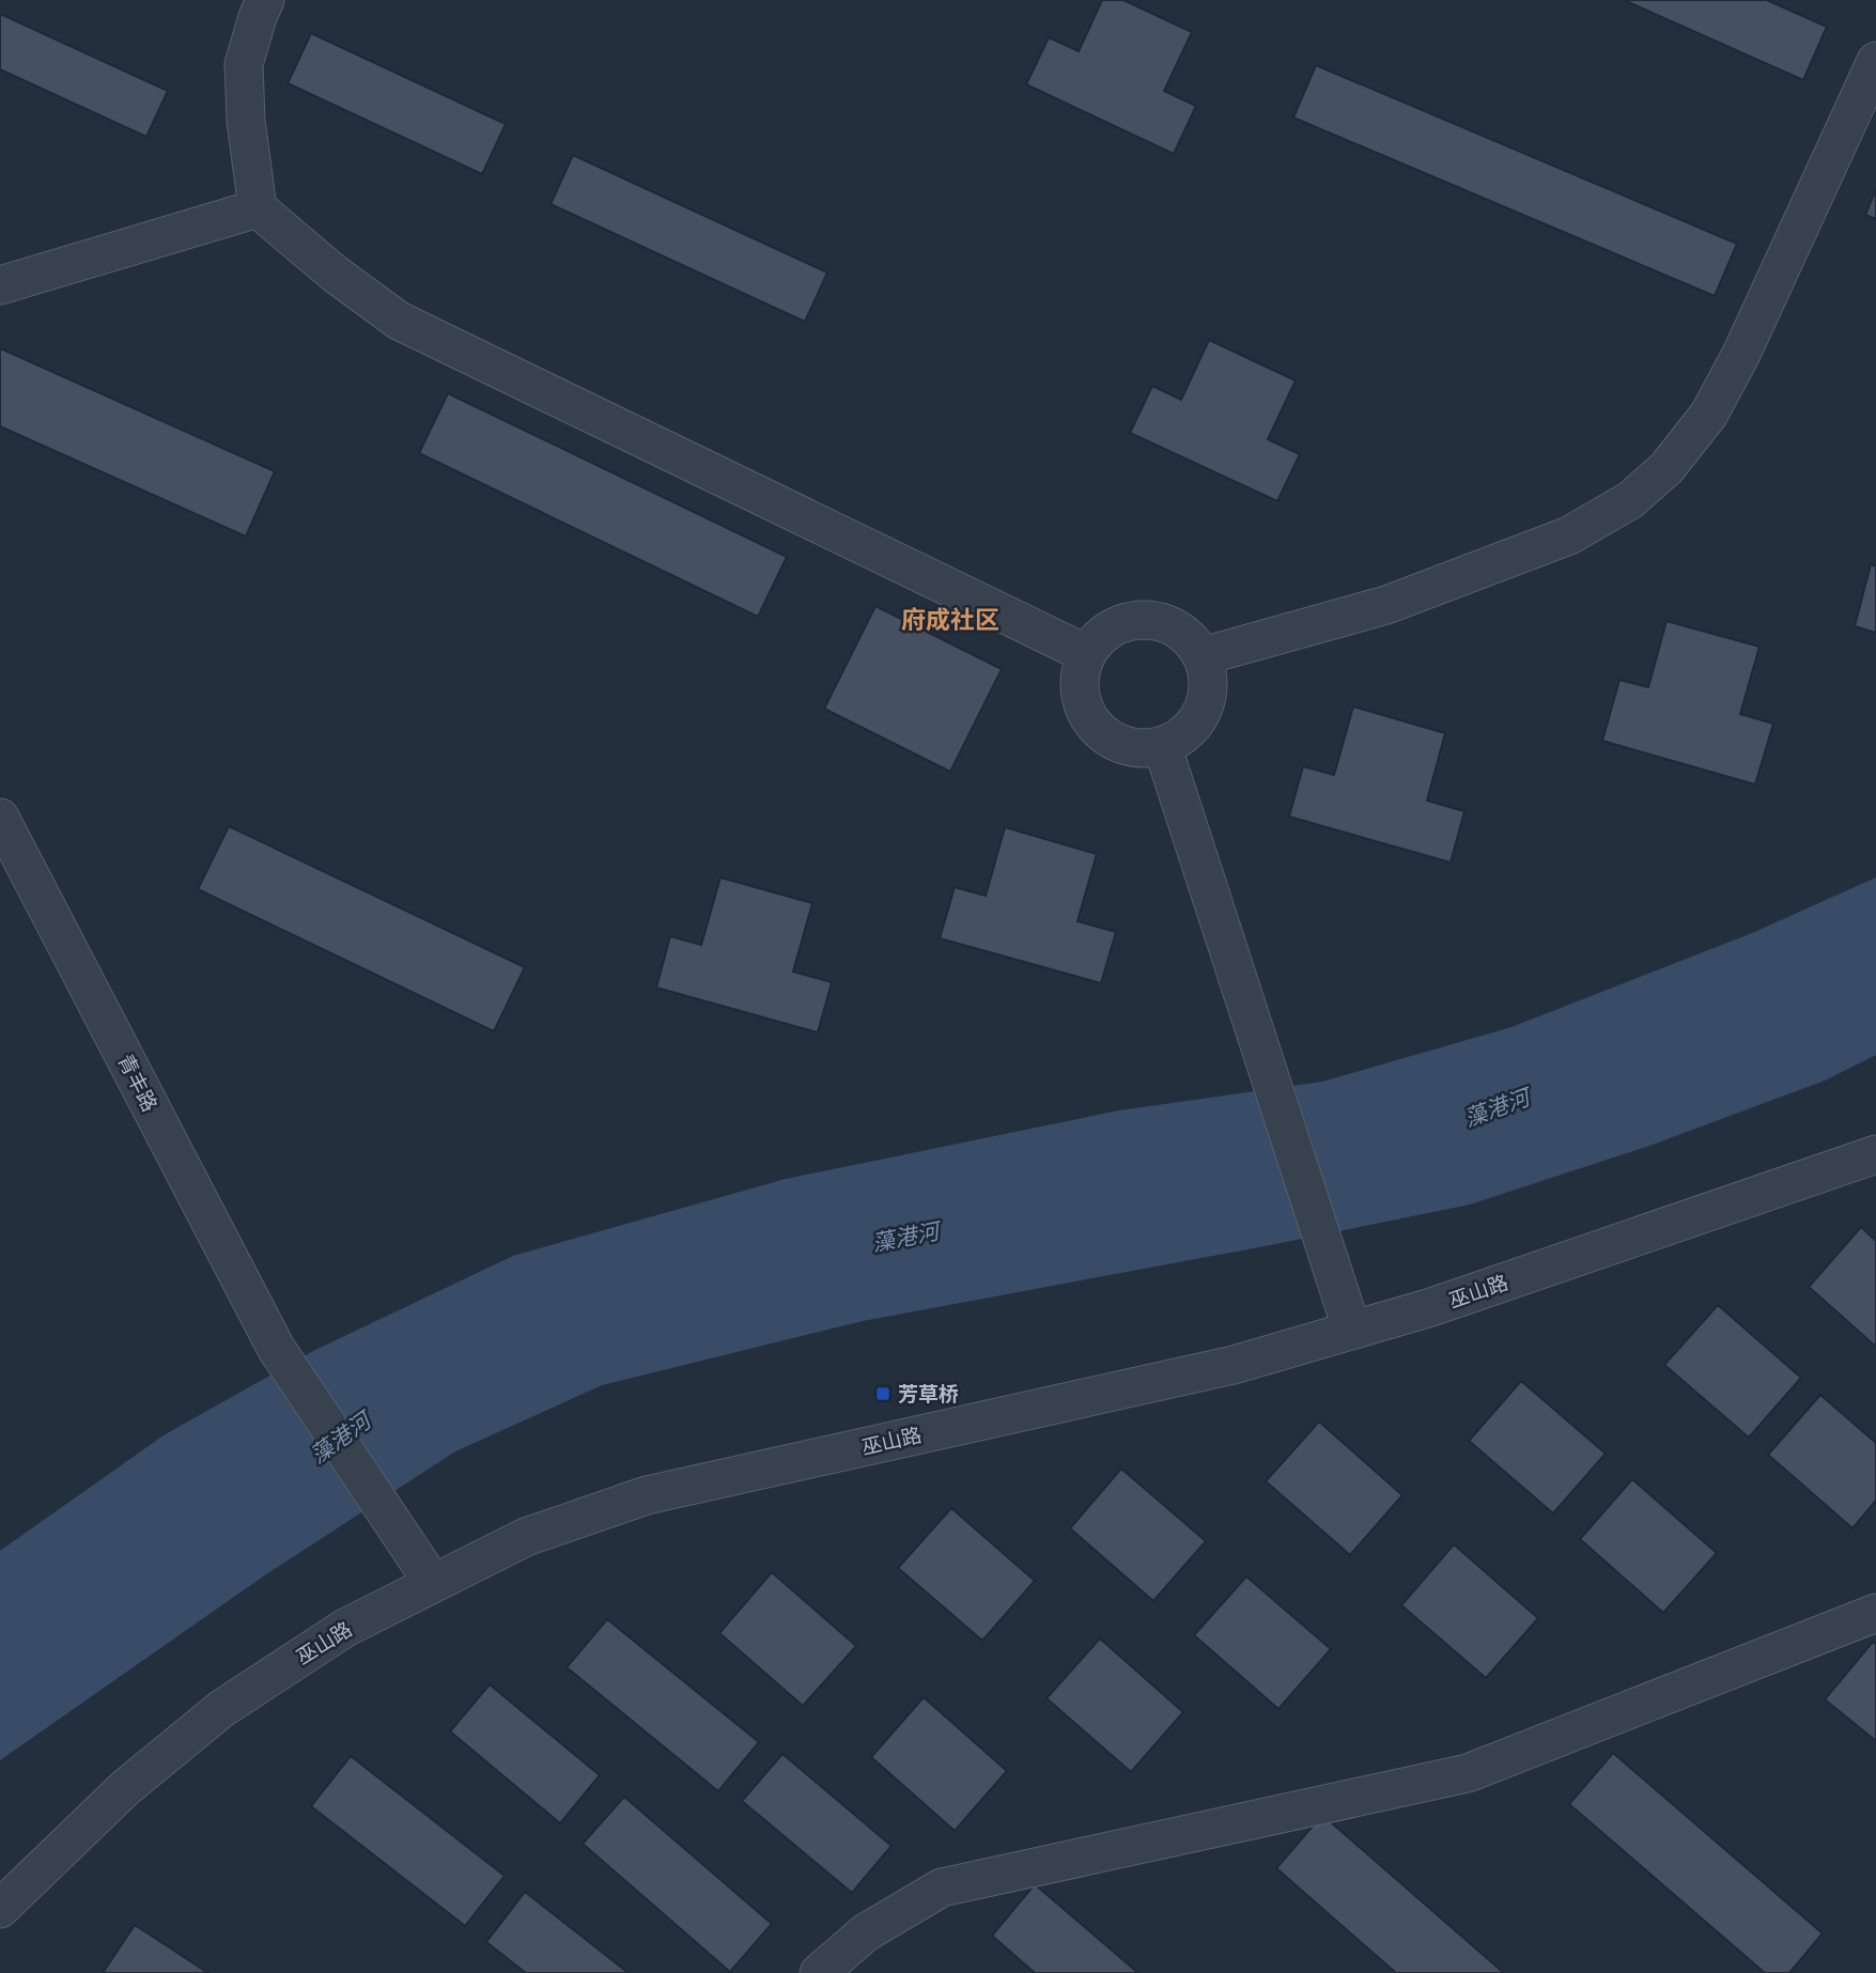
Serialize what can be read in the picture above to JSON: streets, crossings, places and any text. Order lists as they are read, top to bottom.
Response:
{
  "streets": {
    "street": ["青丰路", "巫山路"]
  },
  "crossings": [
    ["青丰路", "巫山路"]
  ],
  "districts": ["府成社区"],
  "water": ["藻港河"],
  "places": {
    "transit": ["芳草桥"]
  }
}
